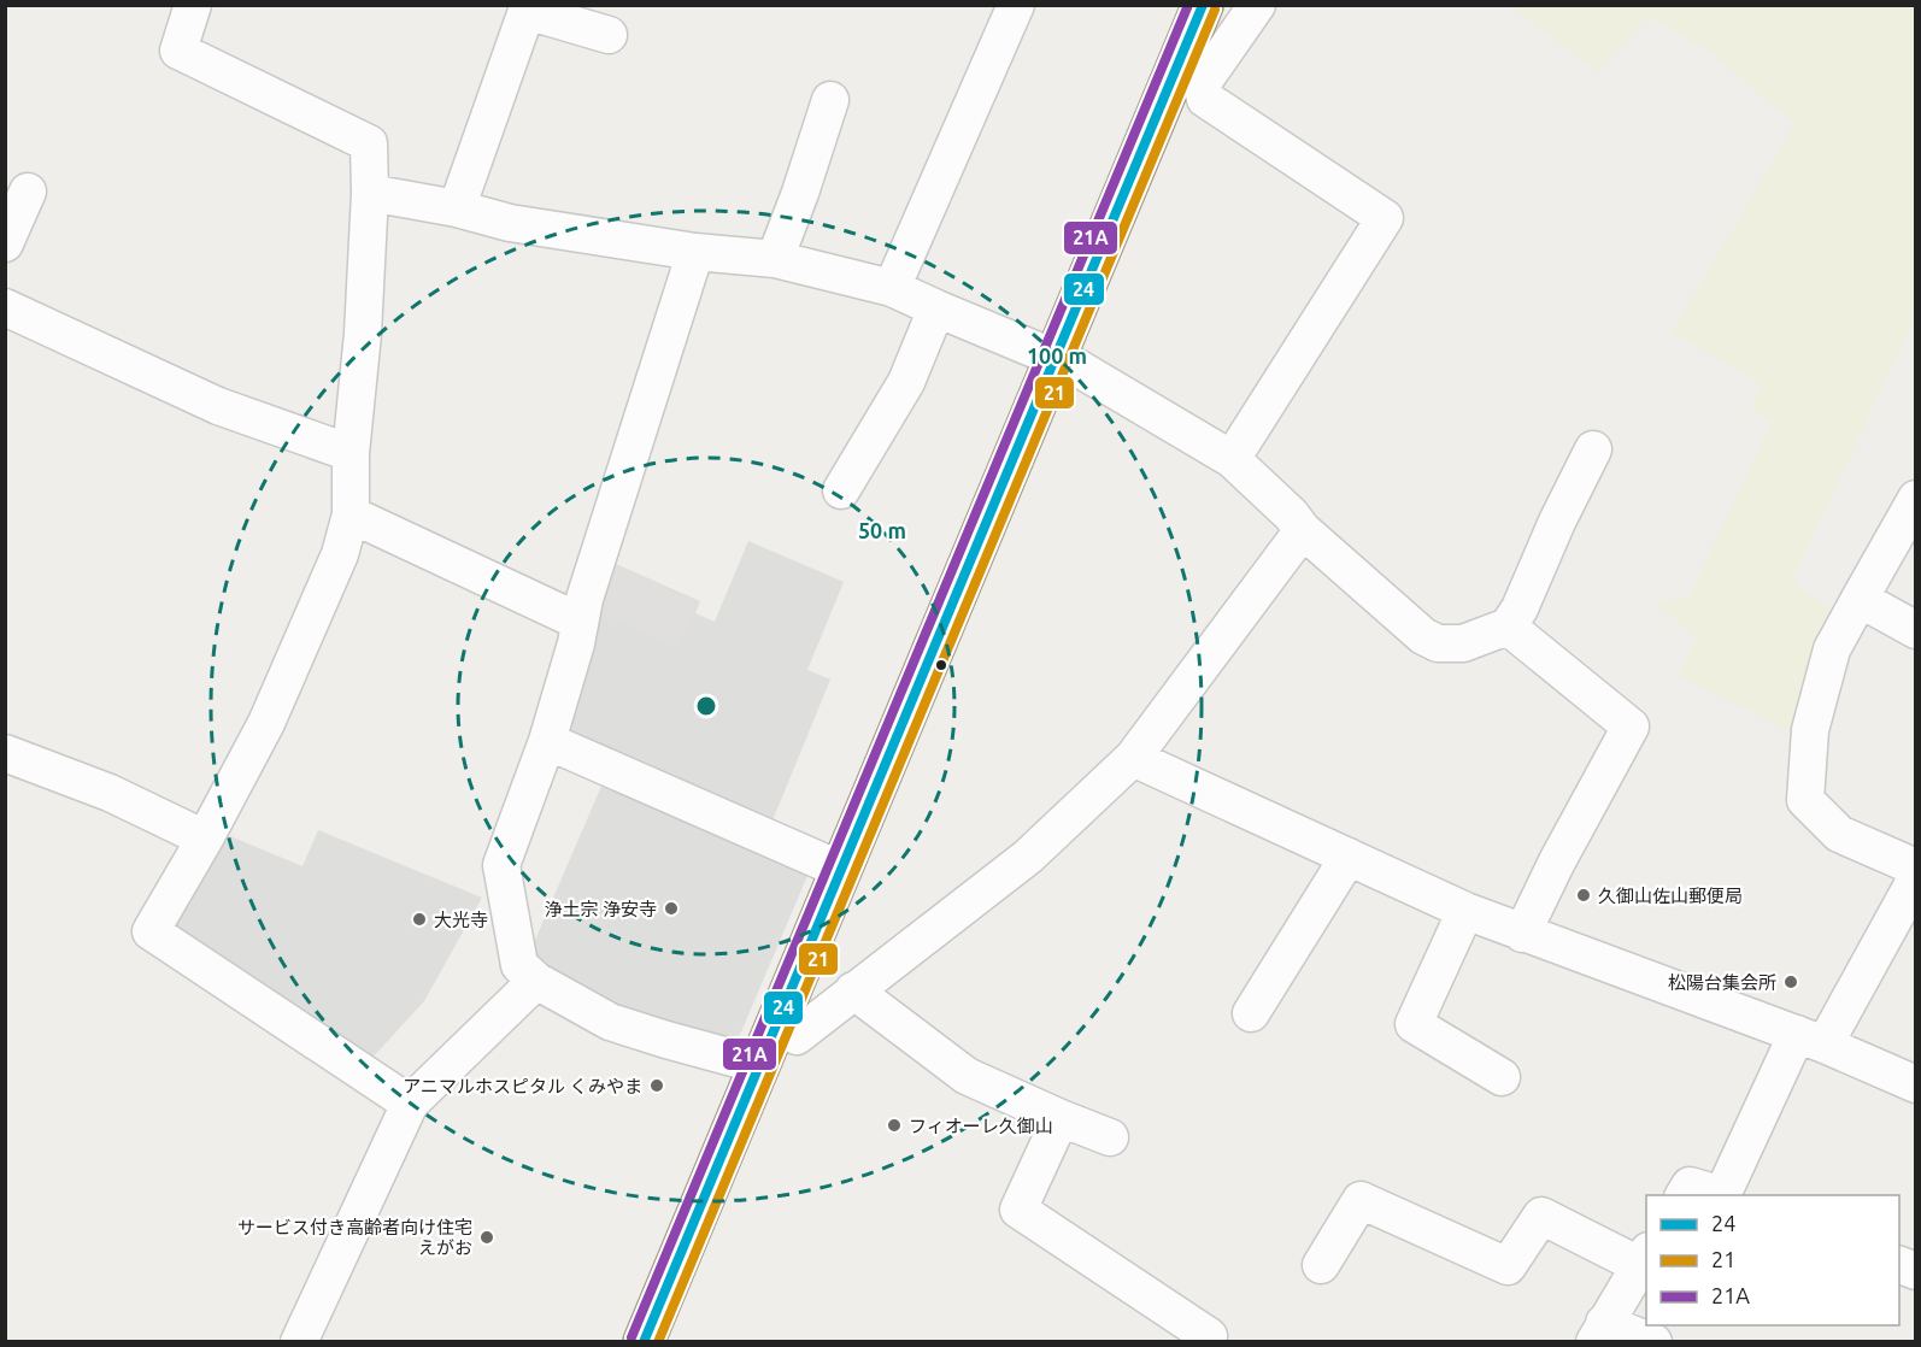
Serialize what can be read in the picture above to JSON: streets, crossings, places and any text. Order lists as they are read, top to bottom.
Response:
{
  "places": [
    "久御山佐山郵便局",
    "浄土宗 浄安寺",
    "大光寺",
    "松陽台集会所",
    "アニマルホスピタル くみやま",
    "フィオーレ久御山",
    "サービス付き高齢者向け住宅 えがお"
  ],
  "lines": ["transit line 24", "transit line 21A", "transit line 21"],
  "legend": ["24", "21", "21A"],
  "rings": ["100 m", "50 m"]
}
